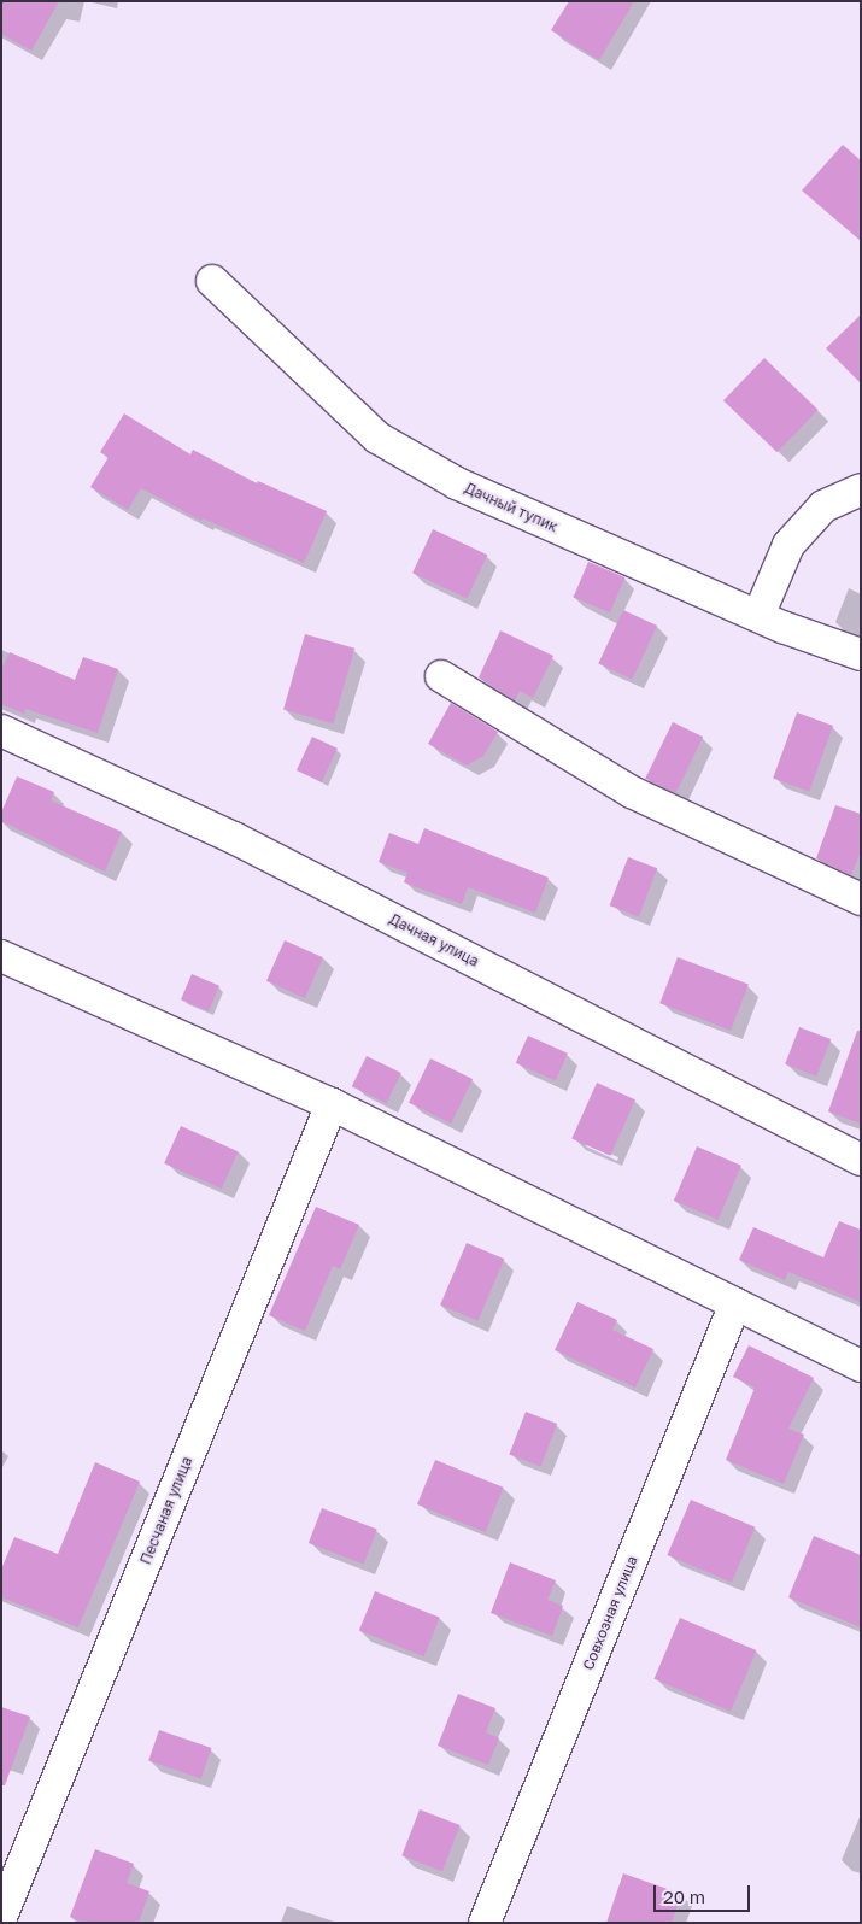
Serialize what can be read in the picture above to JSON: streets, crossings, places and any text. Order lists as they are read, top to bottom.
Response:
{
  "streets": {
    "street": [
      "Дачный тупик",
      "Дачная улица",
      "Песчаная улица",
      "Совхозная улица"
    ]
  },
  "scale_bar": "20 m"
}
